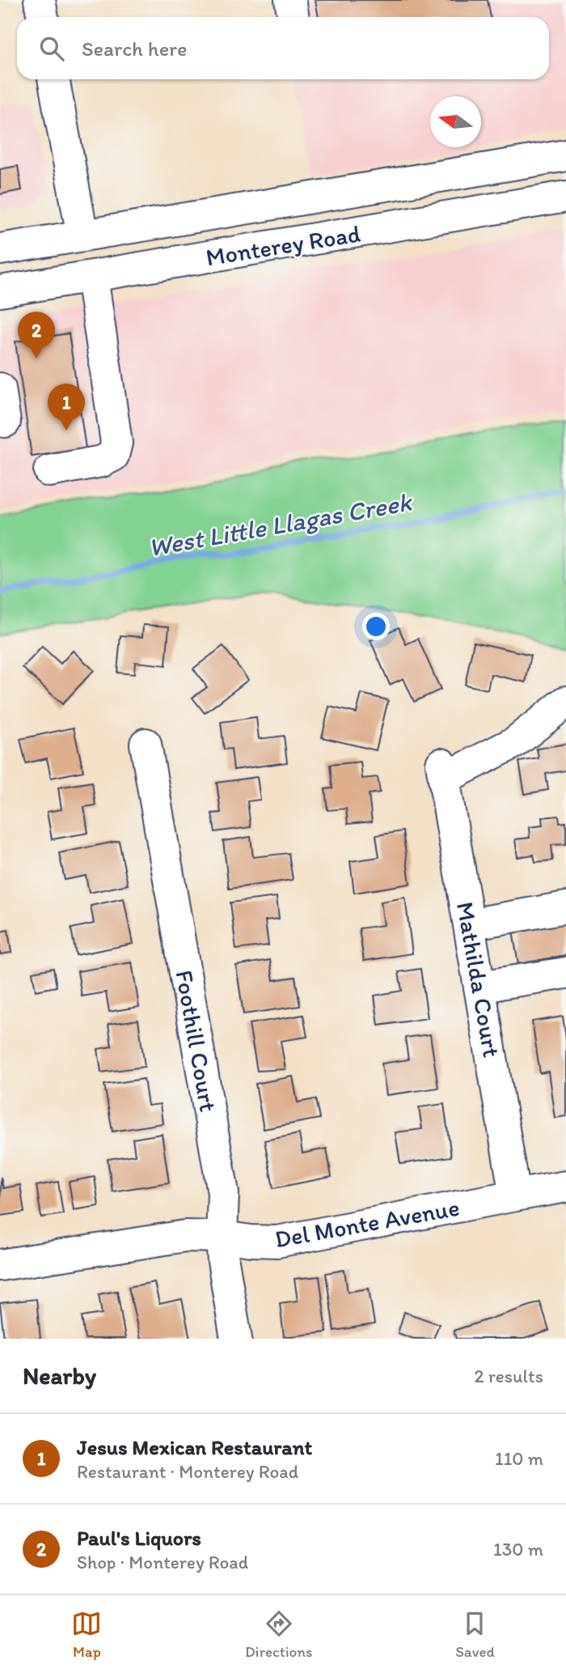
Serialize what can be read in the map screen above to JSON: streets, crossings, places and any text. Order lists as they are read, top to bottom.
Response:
{
  "streets": {
    "street": [
      "Monterey Road",
      "Mathilda Court",
      "Foothill Court",
      "Del Monte Avenue"
    ]
  },
  "crossings": [
    ["Mathilda Court", "Del Monte Avenue"],
    ["Foothill Court", "Del Monte Avenue"]
  ],
  "water": ["West Little Llagas Creek"],
  "north": "left",
  "page": {
    "search": "Search here",
    "pins": ["2", "1"],
    "heading": ["Nearby", "2 results"],
    "list": [
      {
        "mark": "1",
        "name": "Jesus Mexican Restaurant",
        "note": "Restaurant · Monterey Road",
        "value": "110 m"
      },
      {
        "mark": "2",
        "name": "Paul's Liquors",
        "note": "Shop · Monterey Road",
        "value": "130 m"
      }
    ],
    "nav": ["Map", "Directions", "Saved"]
  }
}
